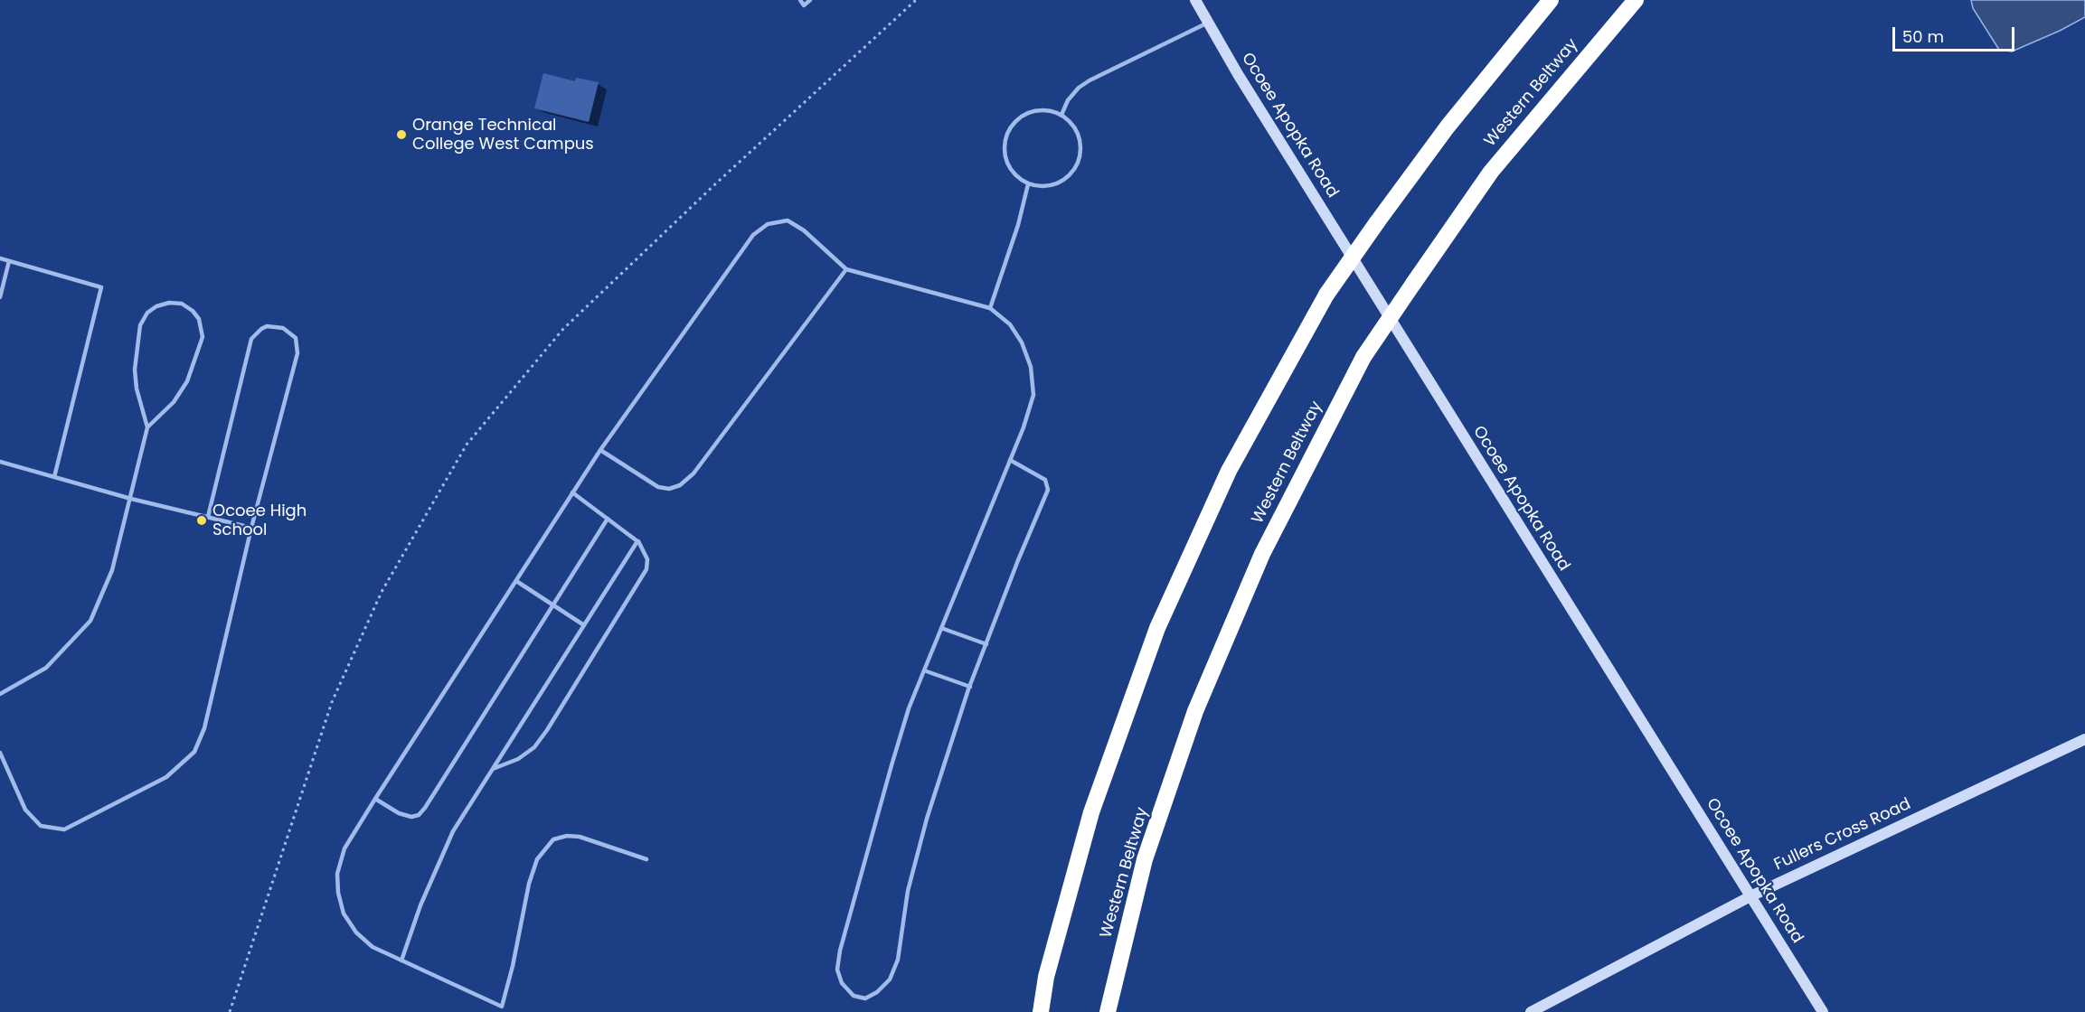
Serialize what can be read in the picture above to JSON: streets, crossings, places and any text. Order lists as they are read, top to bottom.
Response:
{
  "streets": {
    "highway": ["Western Beltway"],
    "main road": ["Ocoee Apopka Road", "Fullers Cross Road"]
  },
  "crossings": [
    ["Ocoee Apopka Road", "Fullers Cross Road"]
  ],
  "places": ["Orange Technical College West Campus", "Ocoee High School"],
  "scale_bar": "50 m"
}
